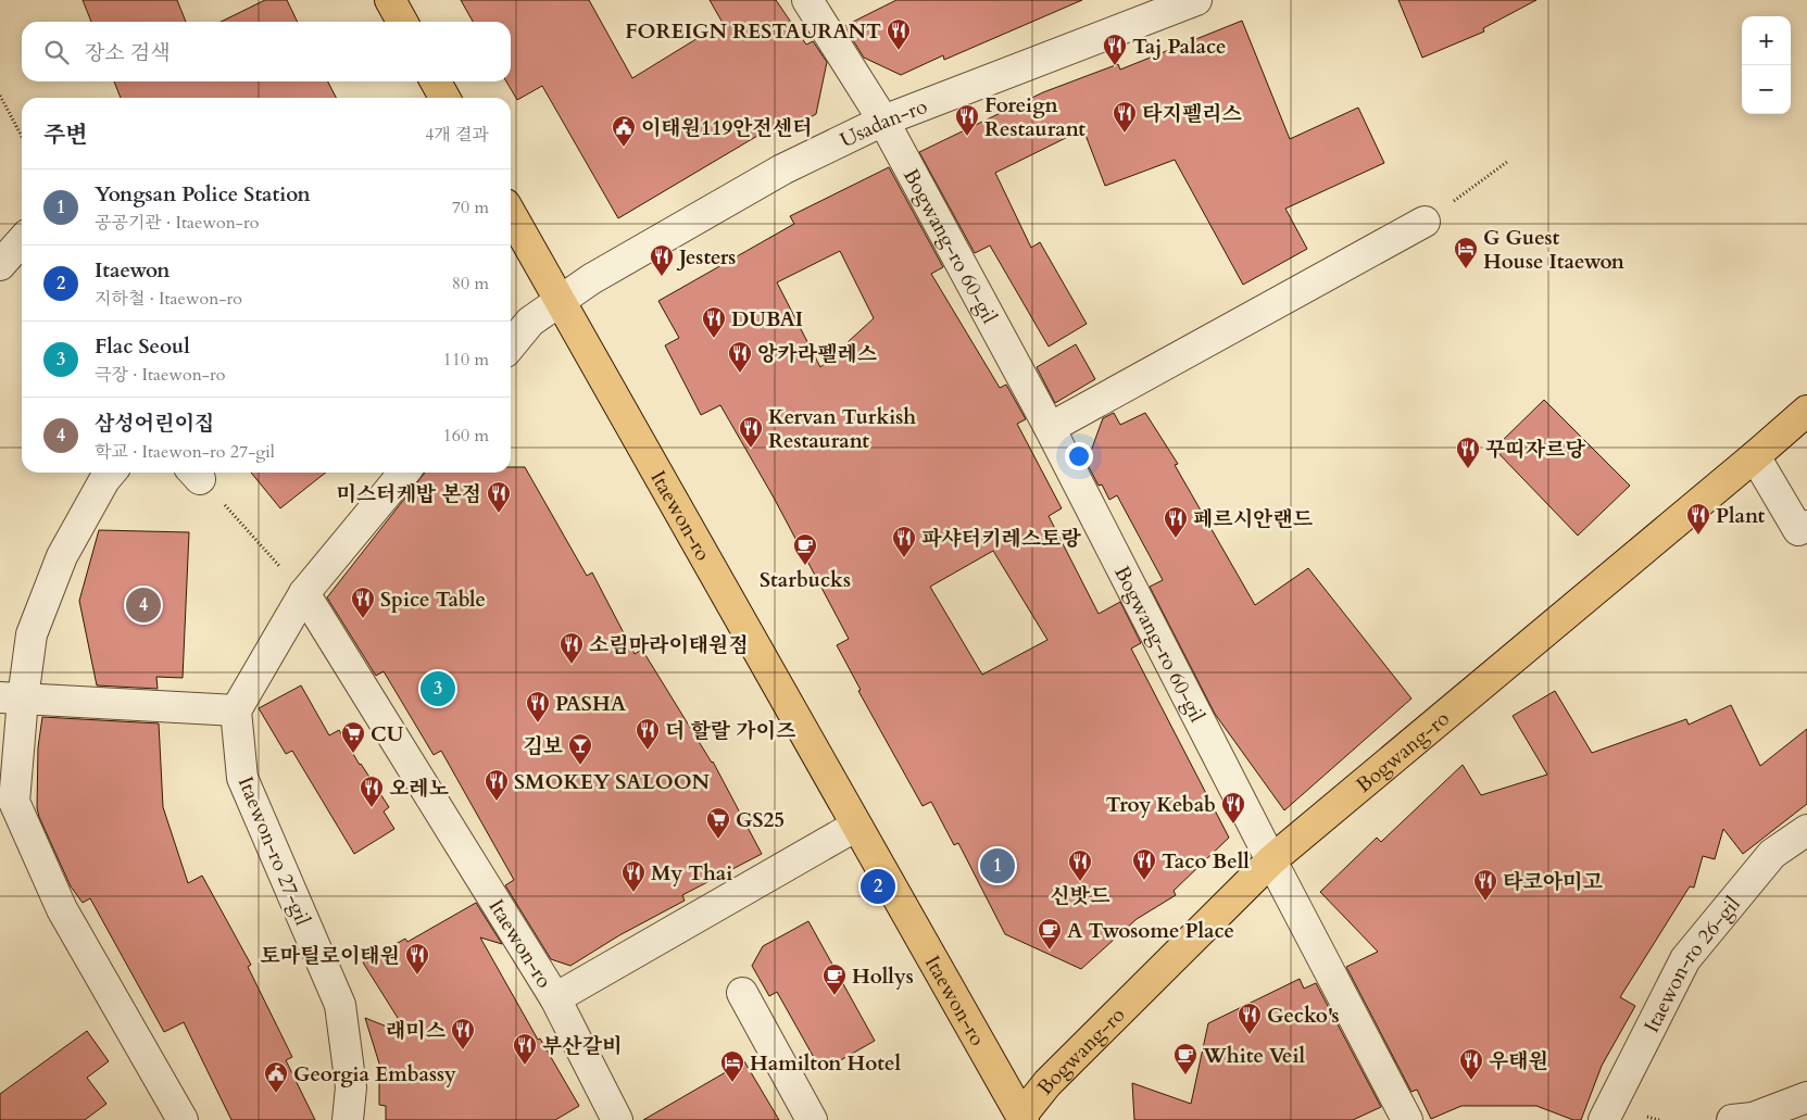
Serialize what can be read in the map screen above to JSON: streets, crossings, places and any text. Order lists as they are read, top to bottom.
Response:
{
  "streets": {
    "main road": ["Itaewon-ro", "Bogwang-ro"],
    "street": [
      "Usadan-ro",
      "Bogwang-ro 60-gil",
      "Itaewon-ro 27-gil",
      "Itaewon-ro 26-gil"
    ]
  },
  "crossings": [
    ["Usadan-ro", "Bogwang-ro 60-gil"],
    ["Usadan-ro", "Itaewon-ro"],
    ["Bogwang-ro 60-gil", "Bogwang-ro"],
    ["Itaewon-ro", "Bogwang-ro"]
  ],
  "places": {
    "restaurant": [
      "FOREIGN RESTAURANT",
      "Taj Palace",
      "타지펠리스",
      "Foreign Restaurant",
      "Jesters",
      "DUBAI",
      "앙카라펠레스",
      "Kervan Turkish Restaurant",
      "꾸띠자르당",
      "미스터케밥 본점",
      "Plant",
      "페르시안랜드",
      "파샤터키레스토랑",
      "Spice Table",
      "소림마라이태원점",
      "PASHA",
      "더 할랄 가이즈",
      "SMOKEY SALOON",
      "오레노",
      "Troy Kebab",
      "Taco Bell",
      "신밧드",
      "My Thai",
      "타코아미고",
      "토마틸로이태원",
      "Gecko's",
      "래미스",
      "부산갈비",
      "우태원"
    ],
    "public building": ["이태원119안전센터", "Georgia Embassy"],
    "hotel": ["G Guest House Itaewon", "Hamilton Hotel"],
    "cafe": [
      "Starbucks",
      "A Twosome Place",
      "Hollys",
      "White Veil"
    ],
    "supermarket": ["CU", "GS25"],
    "bar": ["김보"]
  },
  "page": {
    "map_buttons": ["+", "−"],
    "search": "장소 검색",
    "heading": ["주변", "4개 결과"],
    "list": [
      {
        "mark": "1",
        "name": "Yongsan Police Station",
        "note": "공공기관 · Itaewon-ro",
        "value": "70 m"
      },
      {
        "mark": "2",
        "name": "Itaewon",
        "note": "지하철 · Itaewon-ro",
        "value": "80 m"
      },
      {
        "mark": "3",
        "name": "Flac Seoul",
        "note": "극장 · Itaewon-ro",
        "value": "110 m"
      },
      {
        "mark": "4",
        "name": "삼성어린이집",
        "note": "학교 · Itaewon-ro 27-gil",
        "value": "160 m"
      }
    ],
    "pins": [
      "4",
      "3",
      "1",
      "2"
    ]
  }
}
